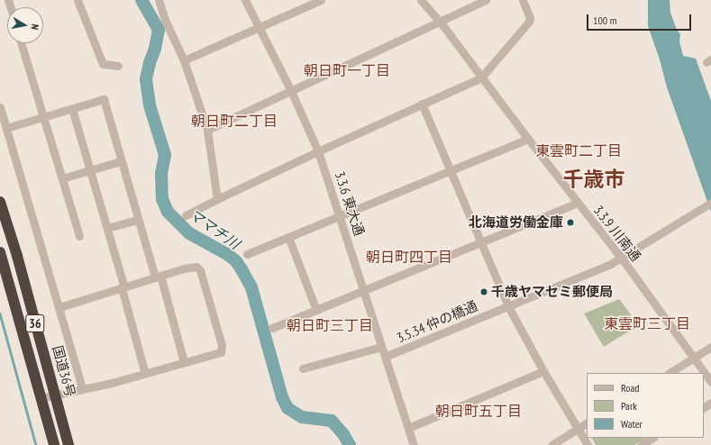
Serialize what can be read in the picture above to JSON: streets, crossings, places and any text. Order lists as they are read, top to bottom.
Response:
{
  "streets": {
    "highway": ["36", "国道36号"],
    "street": ["3.3.6 東大通", "3.3.9 川南通", "3.5.34 仲の橋通"]
  },
  "crossings": [
    ["3.3.6 東大通", "3.5.34 仲の橋通"],
    ["3.3.9 川南通", "3.5.34 仲の橋通"]
  ],
  "districts": [
    "朝日町一丁目",
    "朝日町二丁目",
    "東雲町二丁目",
    "千歳市",
    "朝日町四丁目",
    "東雲町三丁目",
    "朝日町三丁目",
    "朝日町五丁目"
  ],
  "water": ["ママチ川"],
  "places": ["北海道労働金庫", "千歳ヤマセミ郵便局"],
  "legend": ["Road", "Park", "Water"],
  "scale_bar": "100 m",
  "north": "right"
}
